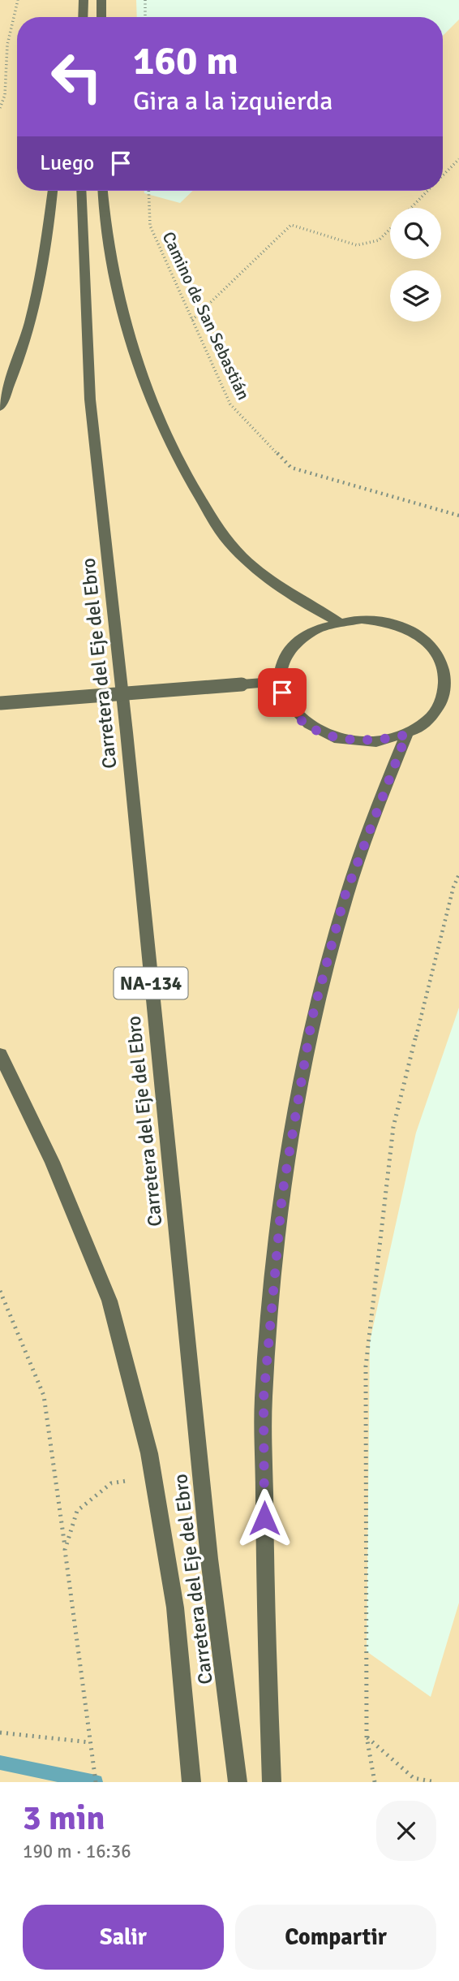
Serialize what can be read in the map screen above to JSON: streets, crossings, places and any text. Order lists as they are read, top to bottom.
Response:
{
  "streets": {
    "main road": ["Carretera del Eje del Ebro", "NA-134"],
    "path": ["Camino de San Sebastián"]
  },
  "page": {
    "turn": ["160 m", "Gira a la izquierda"],
    "then": "Luego",
    "heading": ["3 min", "190 m · 16:36"],
    "buttons": ["Salir", "Compartir"]
  }
}
